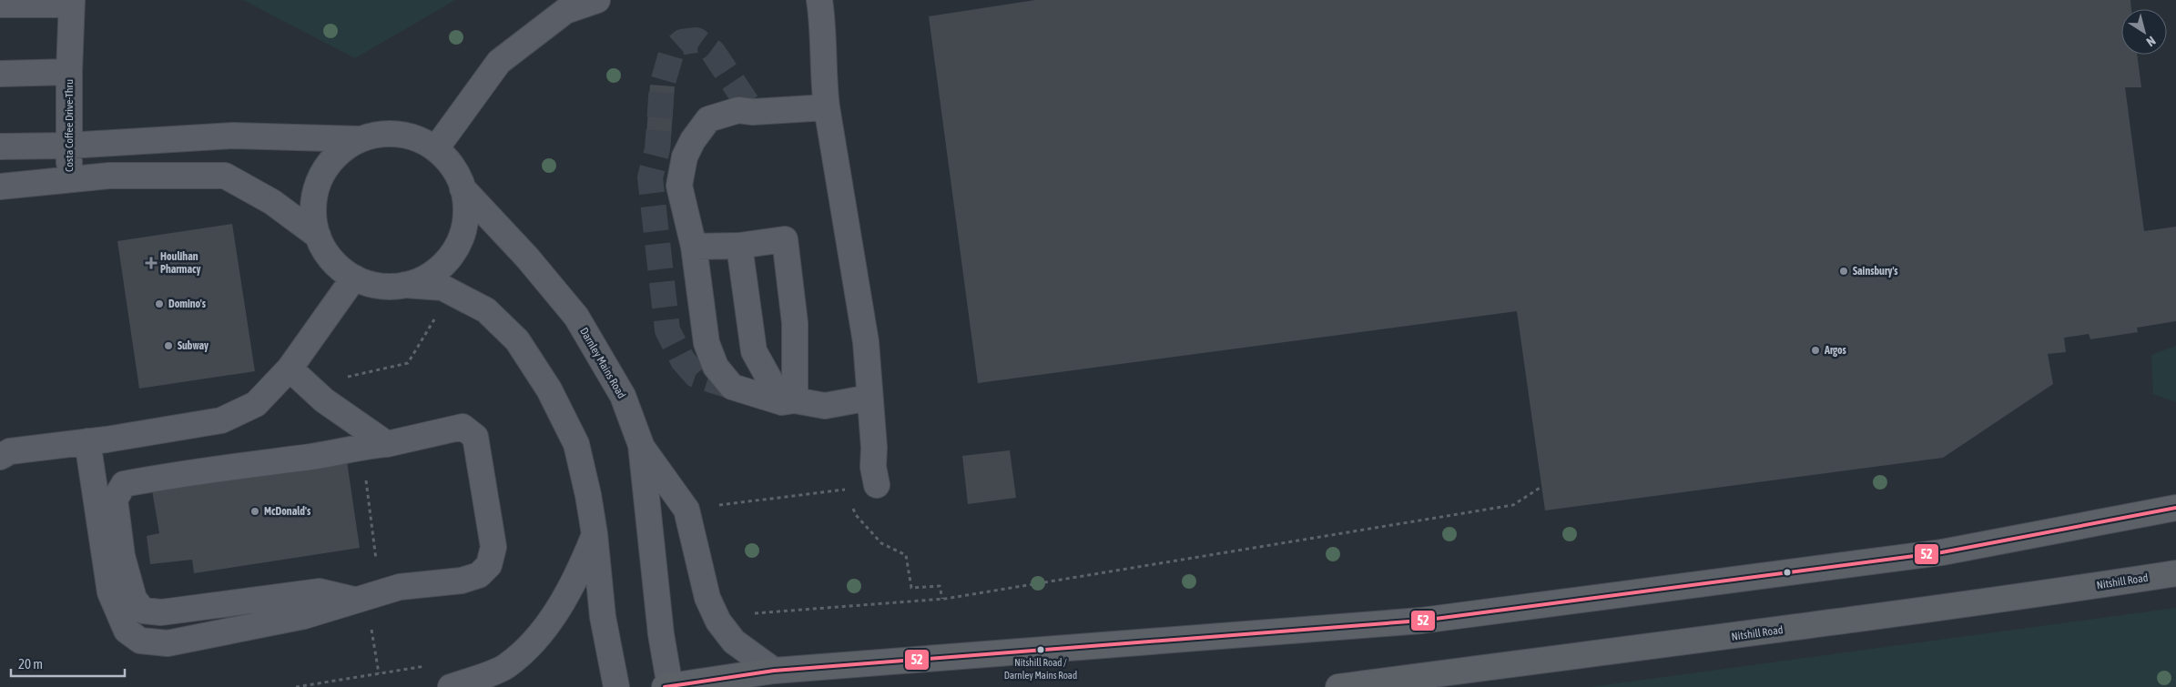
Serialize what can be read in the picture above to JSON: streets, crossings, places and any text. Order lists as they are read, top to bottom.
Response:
{
  "streets": {
    "main road": ["Nitshill Road"],
    "street": ["Costa Coffee Drive-Thru", "Darnley Mains Road"]
  },
  "places": {
    "health": ["Houlihan Pharmacy"],
    "other": [
      "Sainsbury's",
      "Domino's",
      "Subway",
      "Argos",
      "McDonald's",
      "Nitshill Road / Darnley Mains Road"
    ]
  },
  "lines": ["transit line 52"],
  "scale_bar": "20 m",
  "north": "bottom right"
}
